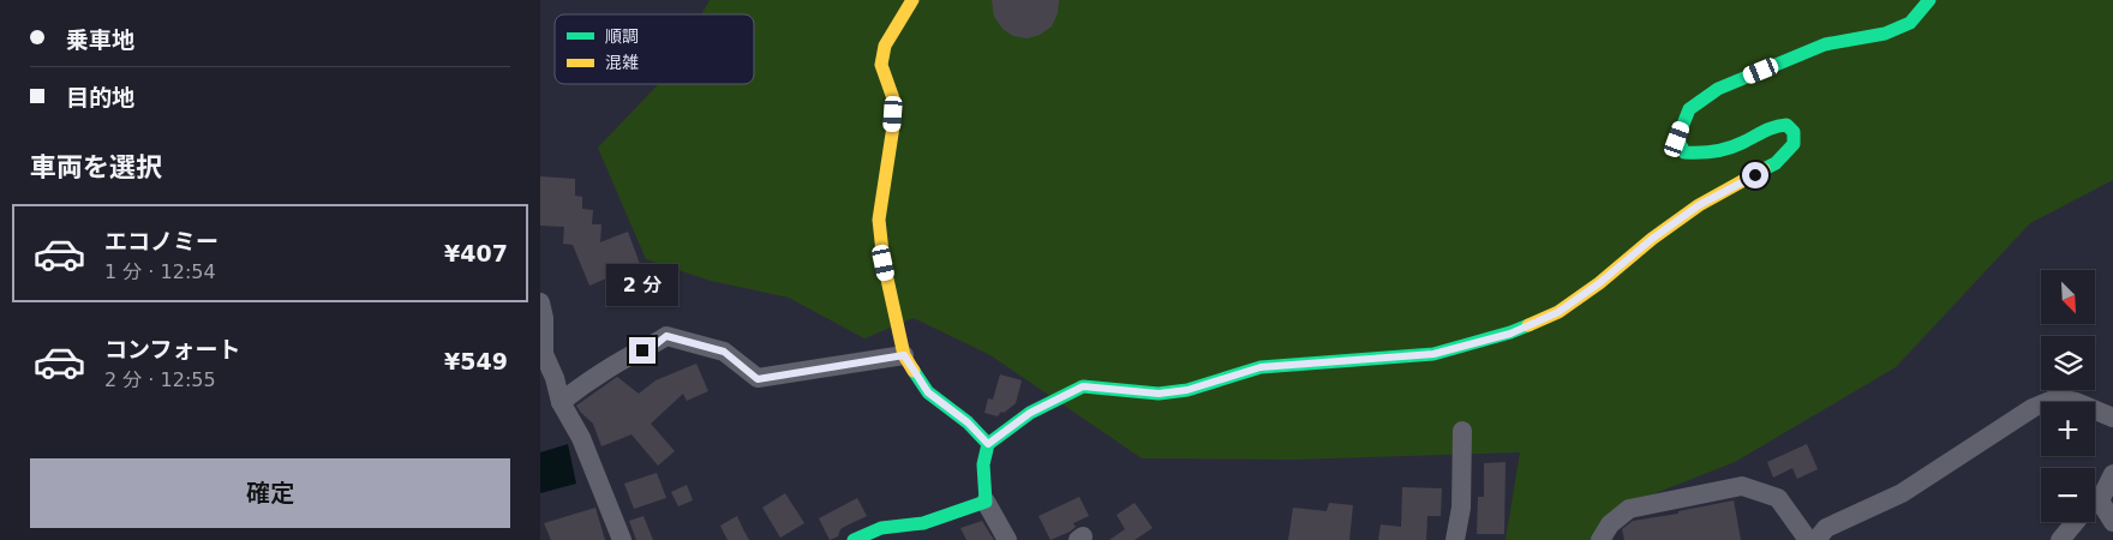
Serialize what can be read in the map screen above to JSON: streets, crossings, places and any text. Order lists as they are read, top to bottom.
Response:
{
  "legend": ["順調", "混雑"],
  "north": "bottom right",
  "page": {
    "banner": ["乗車地", "目的地"],
    "heading": "車両を選択",
    "list": [
      {
        "name": "エコノミー",
        "note": "1 分 · 12:54",
        "value": "¥407"
      },
      {
        "name": "コンフォート",
        "note": "2 分 · 12:55",
        "value": "¥549"
      }
    ],
    "bubble": "2 分",
    "map_buttons": ["+", "−"],
    "buttons": "確定"
  }
}
